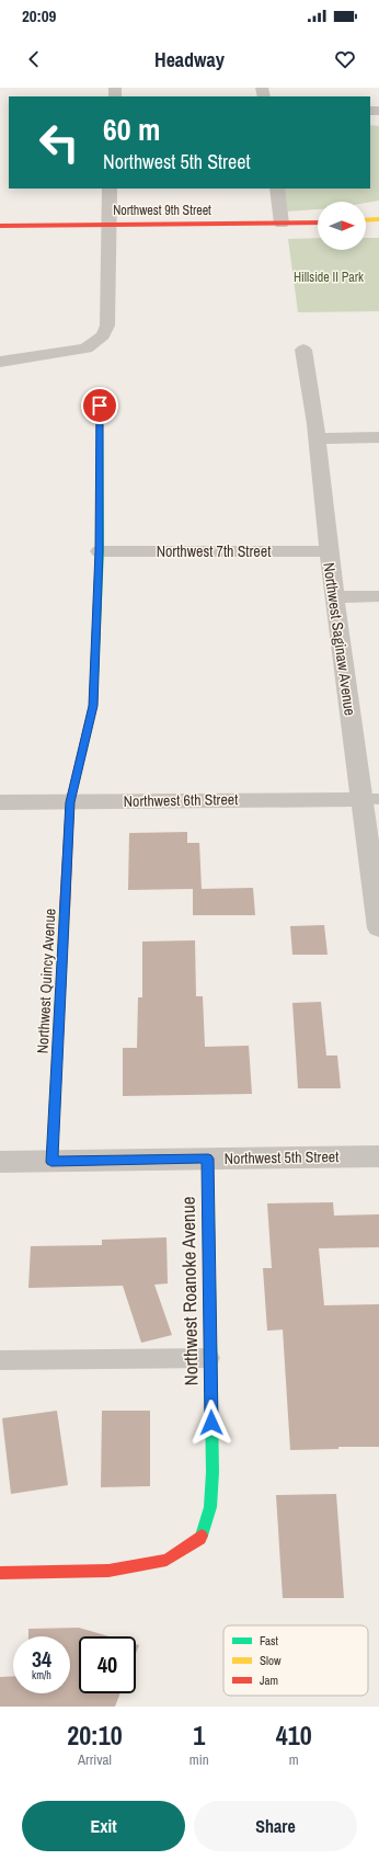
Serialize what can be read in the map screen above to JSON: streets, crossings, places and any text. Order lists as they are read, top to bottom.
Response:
{
  "streets": {
    "street": [
      "Northwest 9th Street",
      "Northwest 7th Street",
      "Northwest Saginaw Avenue",
      "Northwest 6th Street",
      "Northwest Quincy Avenue",
      "Northwest 5th Street",
      "Northwest Roanoke Avenue"
    ]
  },
  "crossings": [
    ["Northwest 7th Street", "Northwest Saginaw Avenue"],
    ["Northwest Saginaw Avenue", "Northwest 6th Street"],
    ["Northwest 6th Street", "Northwest Quincy Avenue"],
    ["Northwest Quincy Avenue", "Northwest 5th Street"],
    ["Northwest 5th Street", "Northwest Roanoke Avenue"]
  ],
  "parks": ["Hillside II Park"],
  "legend": ["Fast", "Slow", "Jam"],
  "north": "right",
  "page": {
    "status": "20:09",
    "header": "Headway",
    "turn": ["60 m", "Northwest 5th Street"],
    "speed": "34 km/h",
    "limit": "40",
    "eta": [
      "20:10",
      "Arrival",
      "1",
      "min",
      "410",
      "m"
    ],
    "buttons": ["Exit", "Share"]
  }
}
